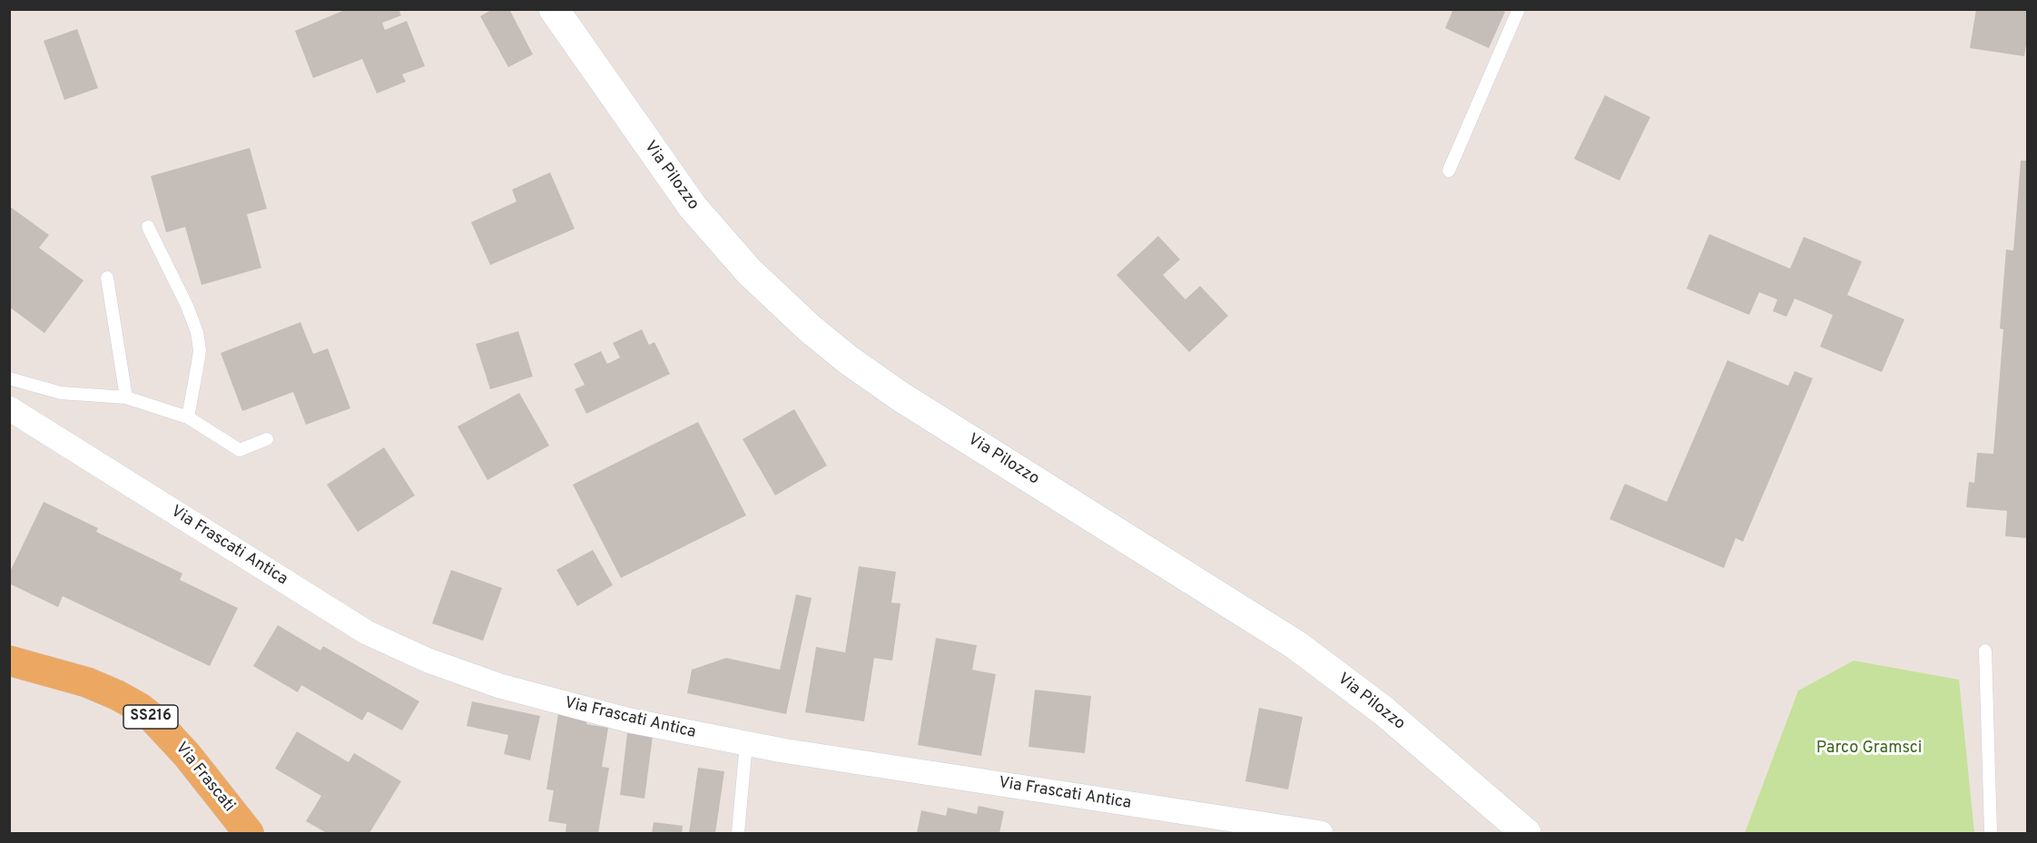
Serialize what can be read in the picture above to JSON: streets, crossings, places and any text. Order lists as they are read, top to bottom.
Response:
{
  "streets": {
    "main road": ["Via Pilozzo", "SS216", "Via Frascati"],
    "street": ["Via Frascati Antica"]
  },
  "parks": ["Parco Gramsci"]
}
